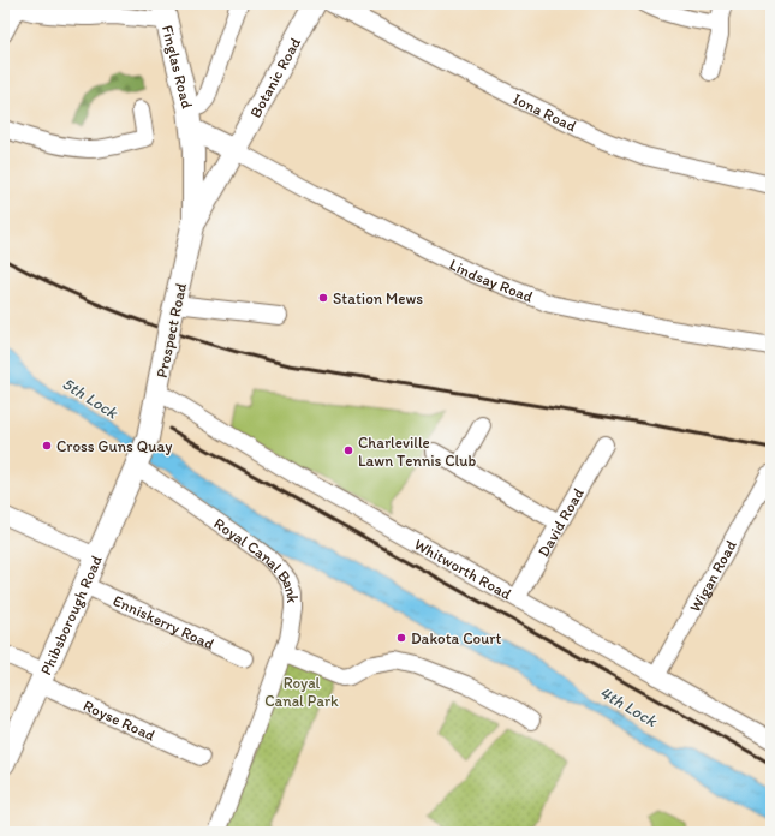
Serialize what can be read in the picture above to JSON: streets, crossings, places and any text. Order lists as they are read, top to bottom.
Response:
{
  "streets": {
    "main road": [
      "Finglas Road",
      "Botanic Road",
      "Prospect Road",
      "Phibsborough Road"
    ],
    "street": [
      "Iona Road",
      "Lindsay Road",
      "David Road",
      "Royal Canal Bank",
      "Whitworth Road",
      "Wigan Road",
      "Enniskerry Road",
      "Royse Road"
    ]
  },
  "crossings": [
    ["Finglas Road", "Prospect Road"],
    ["Botanic Road", "Lindsay Road"],
    ["Botanic Road", "Prospect Road"],
    ["Lindsay Road", "Prospect Road"],
    ["Prospect Road", "Royal Canal Bank"],
    ["Prospect Road", "Whitworth Road"],
    ["Prospect Road", "Phibsborough Road"],
    ["David Road", "Whitworth Road"],
    ["Royal Canal Bank", "Phibsborough Road"],
    ["Whitworth Road", "Wigan Road"],
    ["Phibsborough Road", "Enniskerry Road"],
    ["Phibsborough Road", "Royse Road"]
  ],
  "water": ["5th Lock", "4th Lock"],
  "parks": ["Royal Canal Park"],
  "places": [
    "Station Mews",
    "Cross Guns Quay",
    "Charleville Lawn Tennis Club",
    "Dakota Court"
  ]
}
